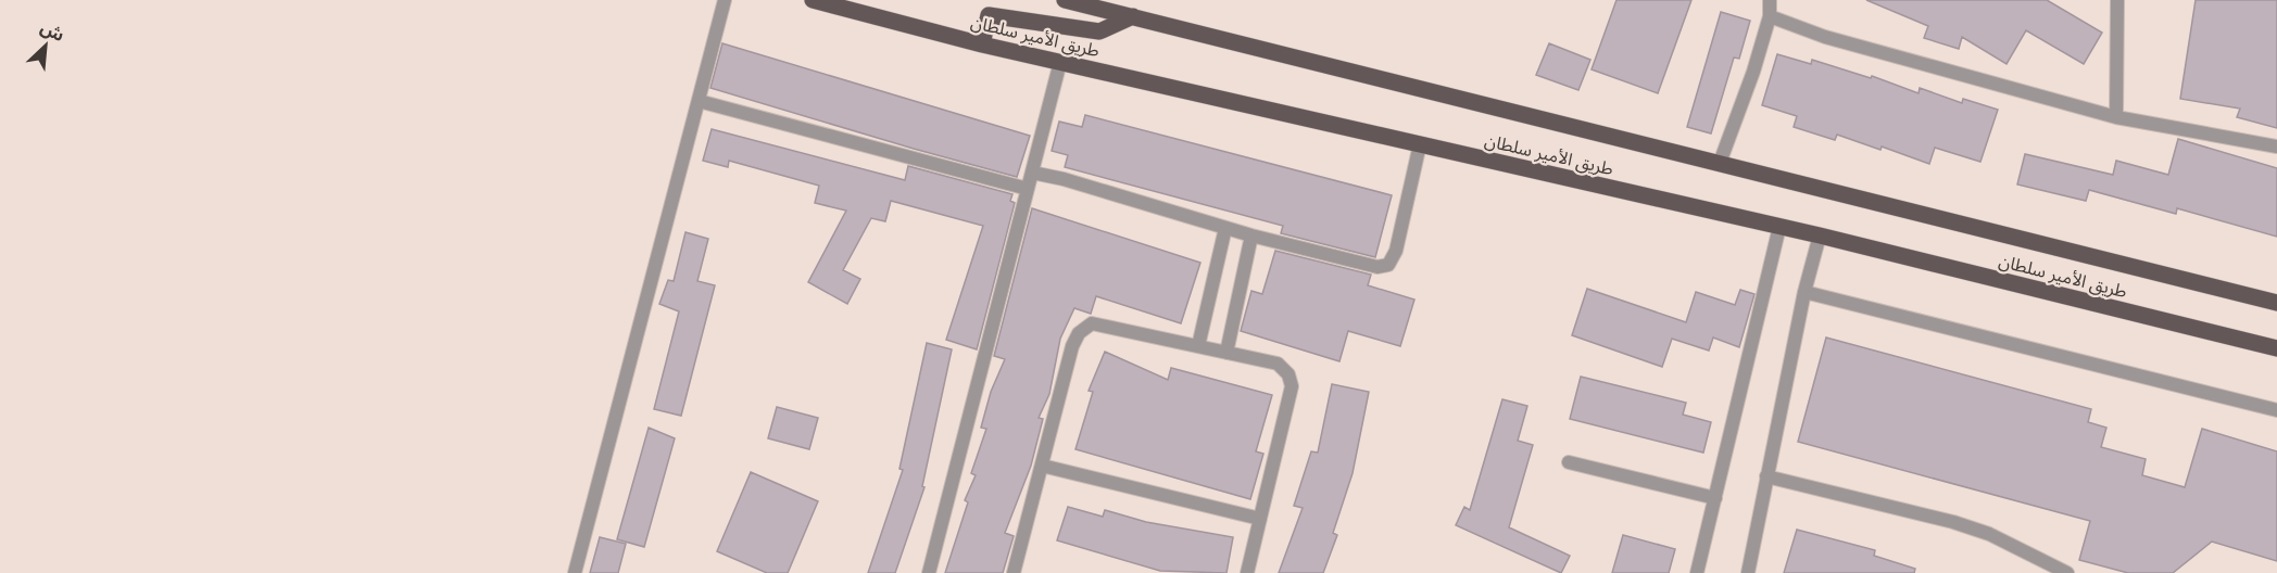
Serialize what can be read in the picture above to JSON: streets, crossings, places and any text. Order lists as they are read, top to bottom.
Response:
{
  "streets": {
    "main road": ["طريق الأمير سلطان"]
  },
  "north": "top right"
}
